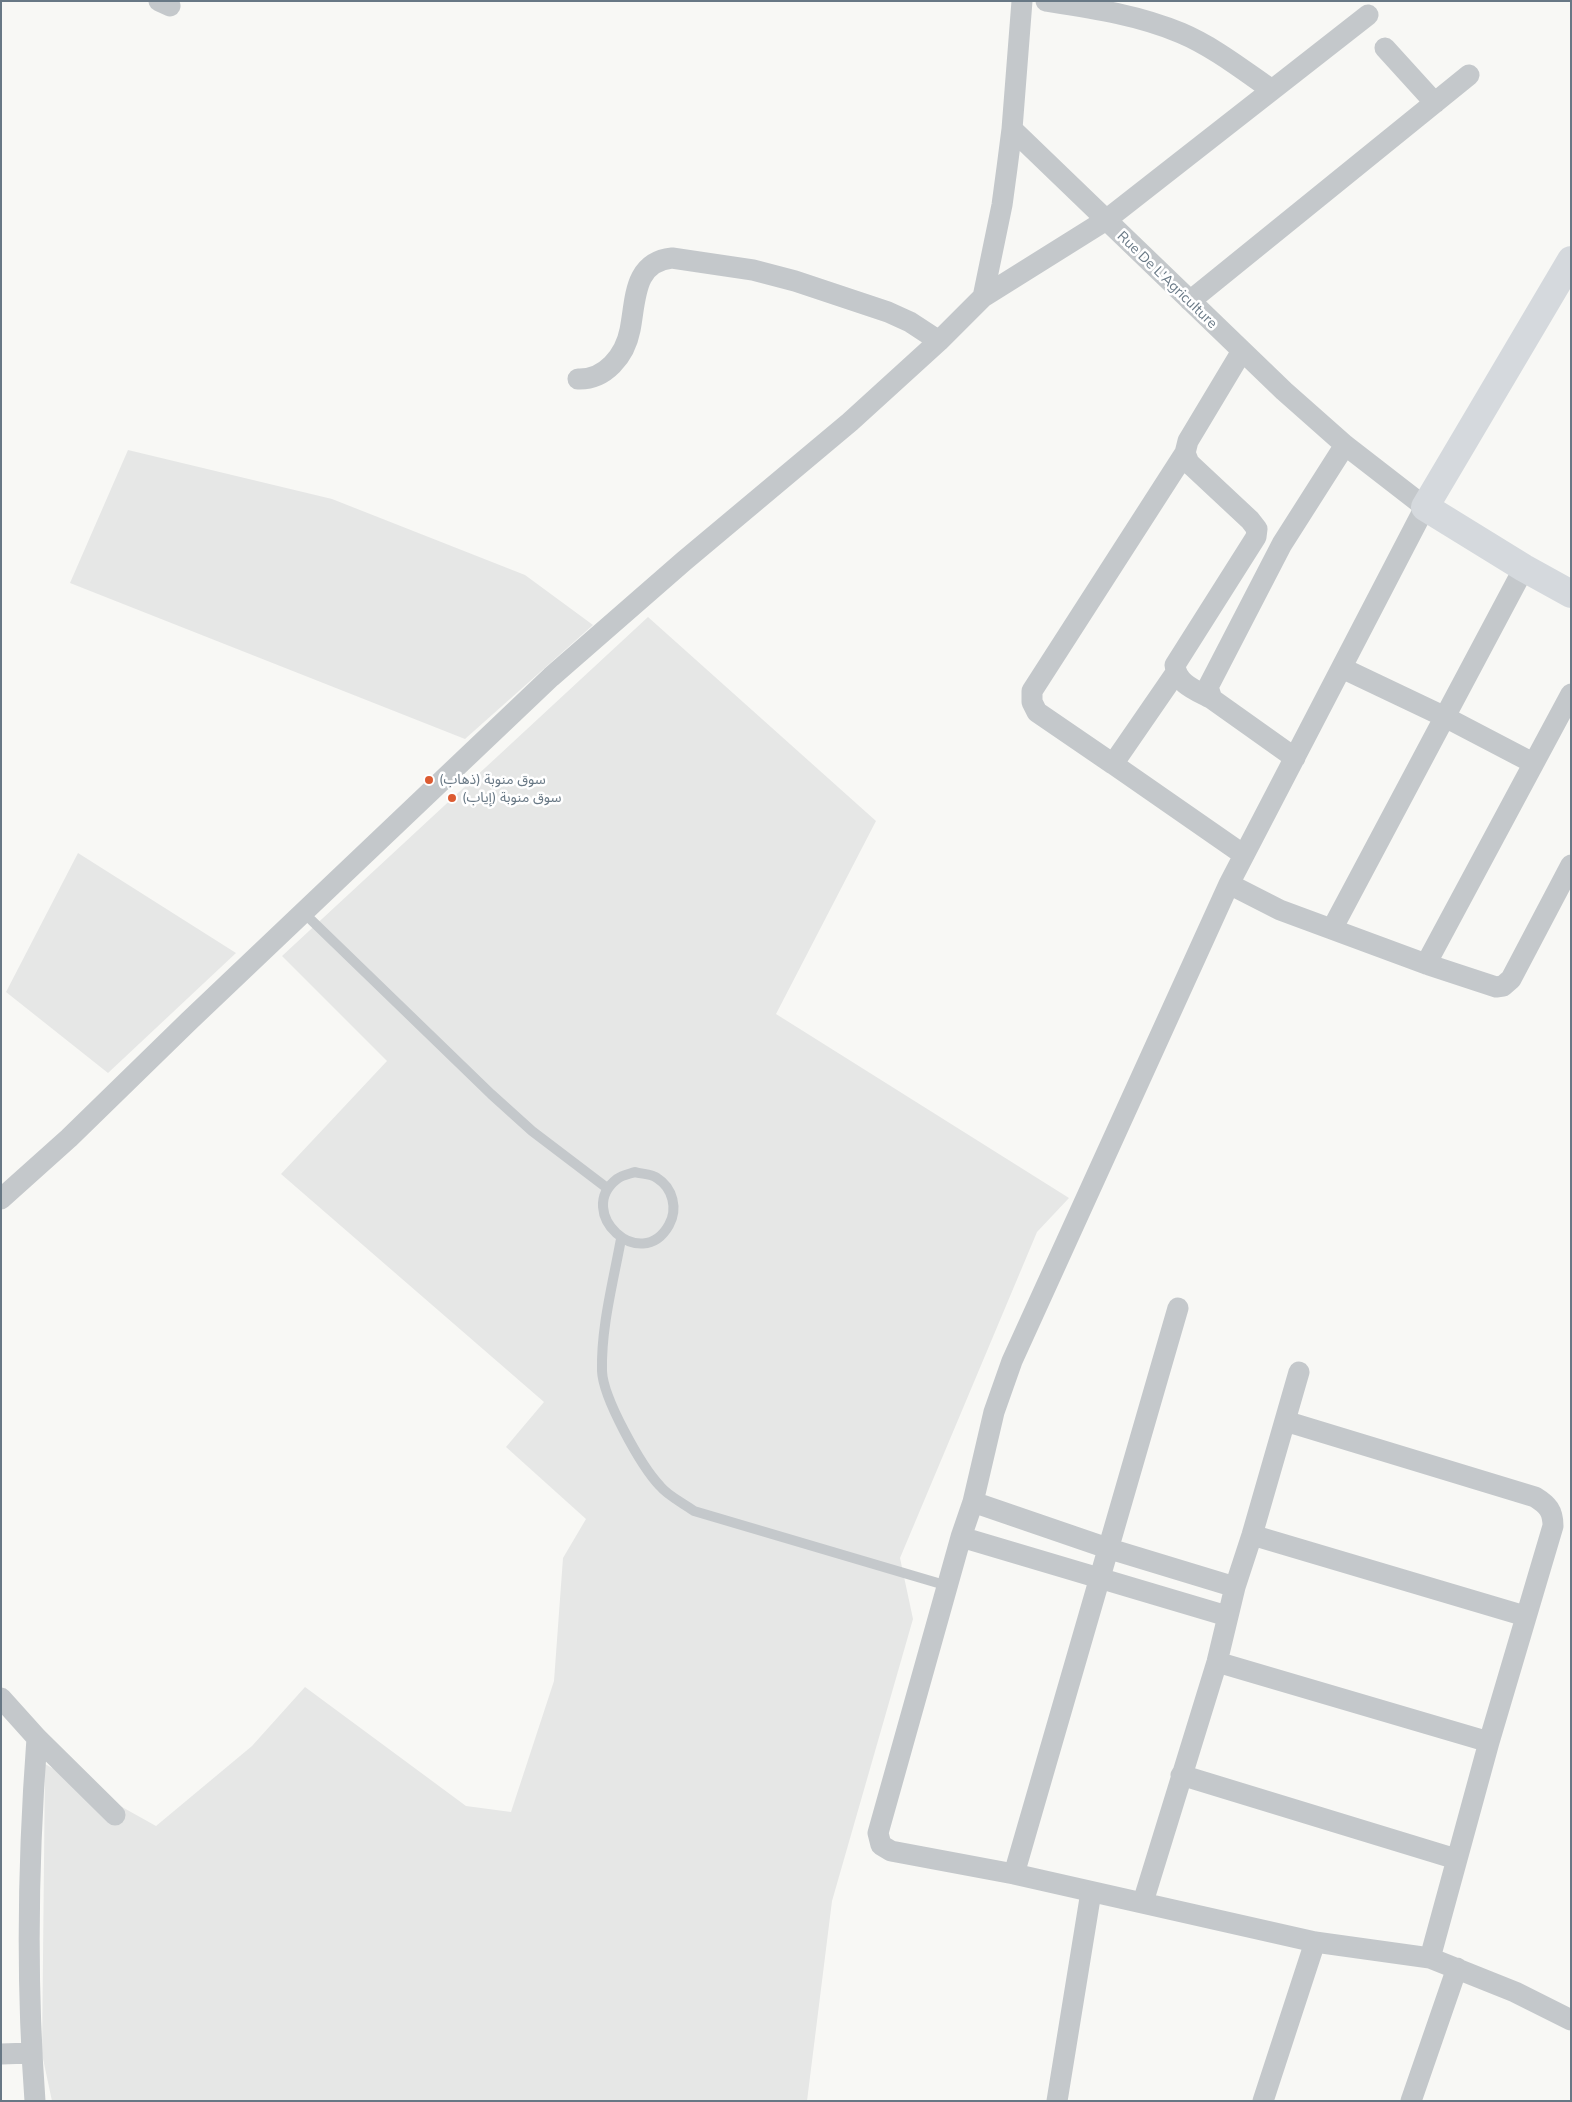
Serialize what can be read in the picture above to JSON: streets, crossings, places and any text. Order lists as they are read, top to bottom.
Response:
{
  "streets": {
    "street": ["Rue De L'Agriculture"]
  },
  "places": ["سوق منوبة (ذهاب)", "سوق منوبة (إياب)"]
}
